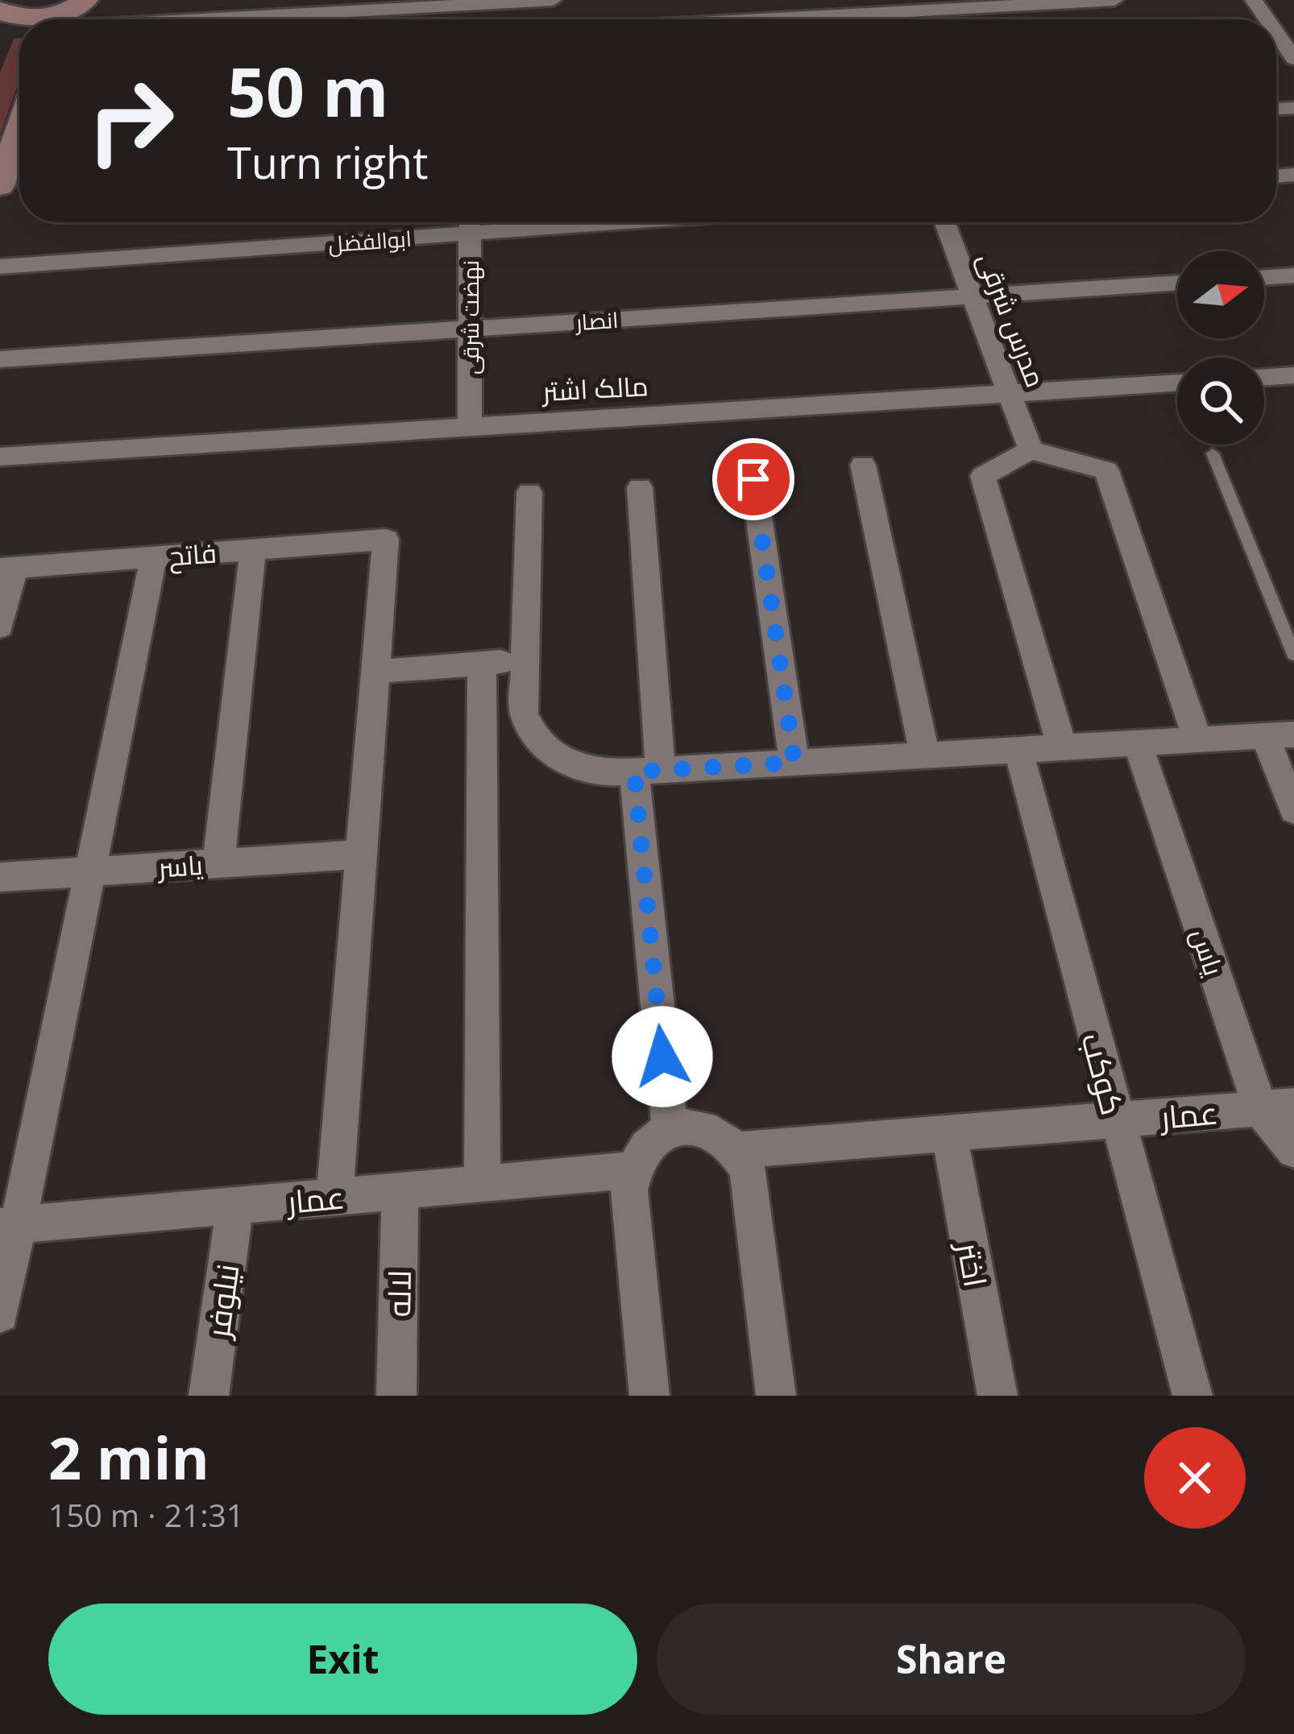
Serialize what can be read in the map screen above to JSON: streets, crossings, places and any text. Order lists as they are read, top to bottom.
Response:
{
  "streets": {
    "street": [
      "ابوالفضل",
      "نهضت شرقی",
      "مدرس شرقی",
      "انصار",
      "مالک اشتر",
      "فاتح",
      "یاسر",
      "یاس",
      "کوکب",
      "عمار",
      "اختر",
      "لاله",
      "نیلوفر"
    ]
  },
  "crossings": [
    ["نهضت شرقی", "انصار"],
    ["نهضت شرقی", "مالک اشتر"],
    ["مدرس شرقی", "انصار"],
    ["مدرس شرقی", "مالک اشتر"],
    ["یاس", "عمار"],
    ["کوکب", "عمار"],
    ["عمار", "اختر"],
    ["عمار", "لاله"],
    ["عمار", "نیلوفر"]
  ],
  "north": "right",
  "page": {
    "turn": ["50 m", "Turn right"],
    "heading": ["2 min", "150 m · 21:31"],
    "buttons": ["Exit", "Share"]
  }
}
